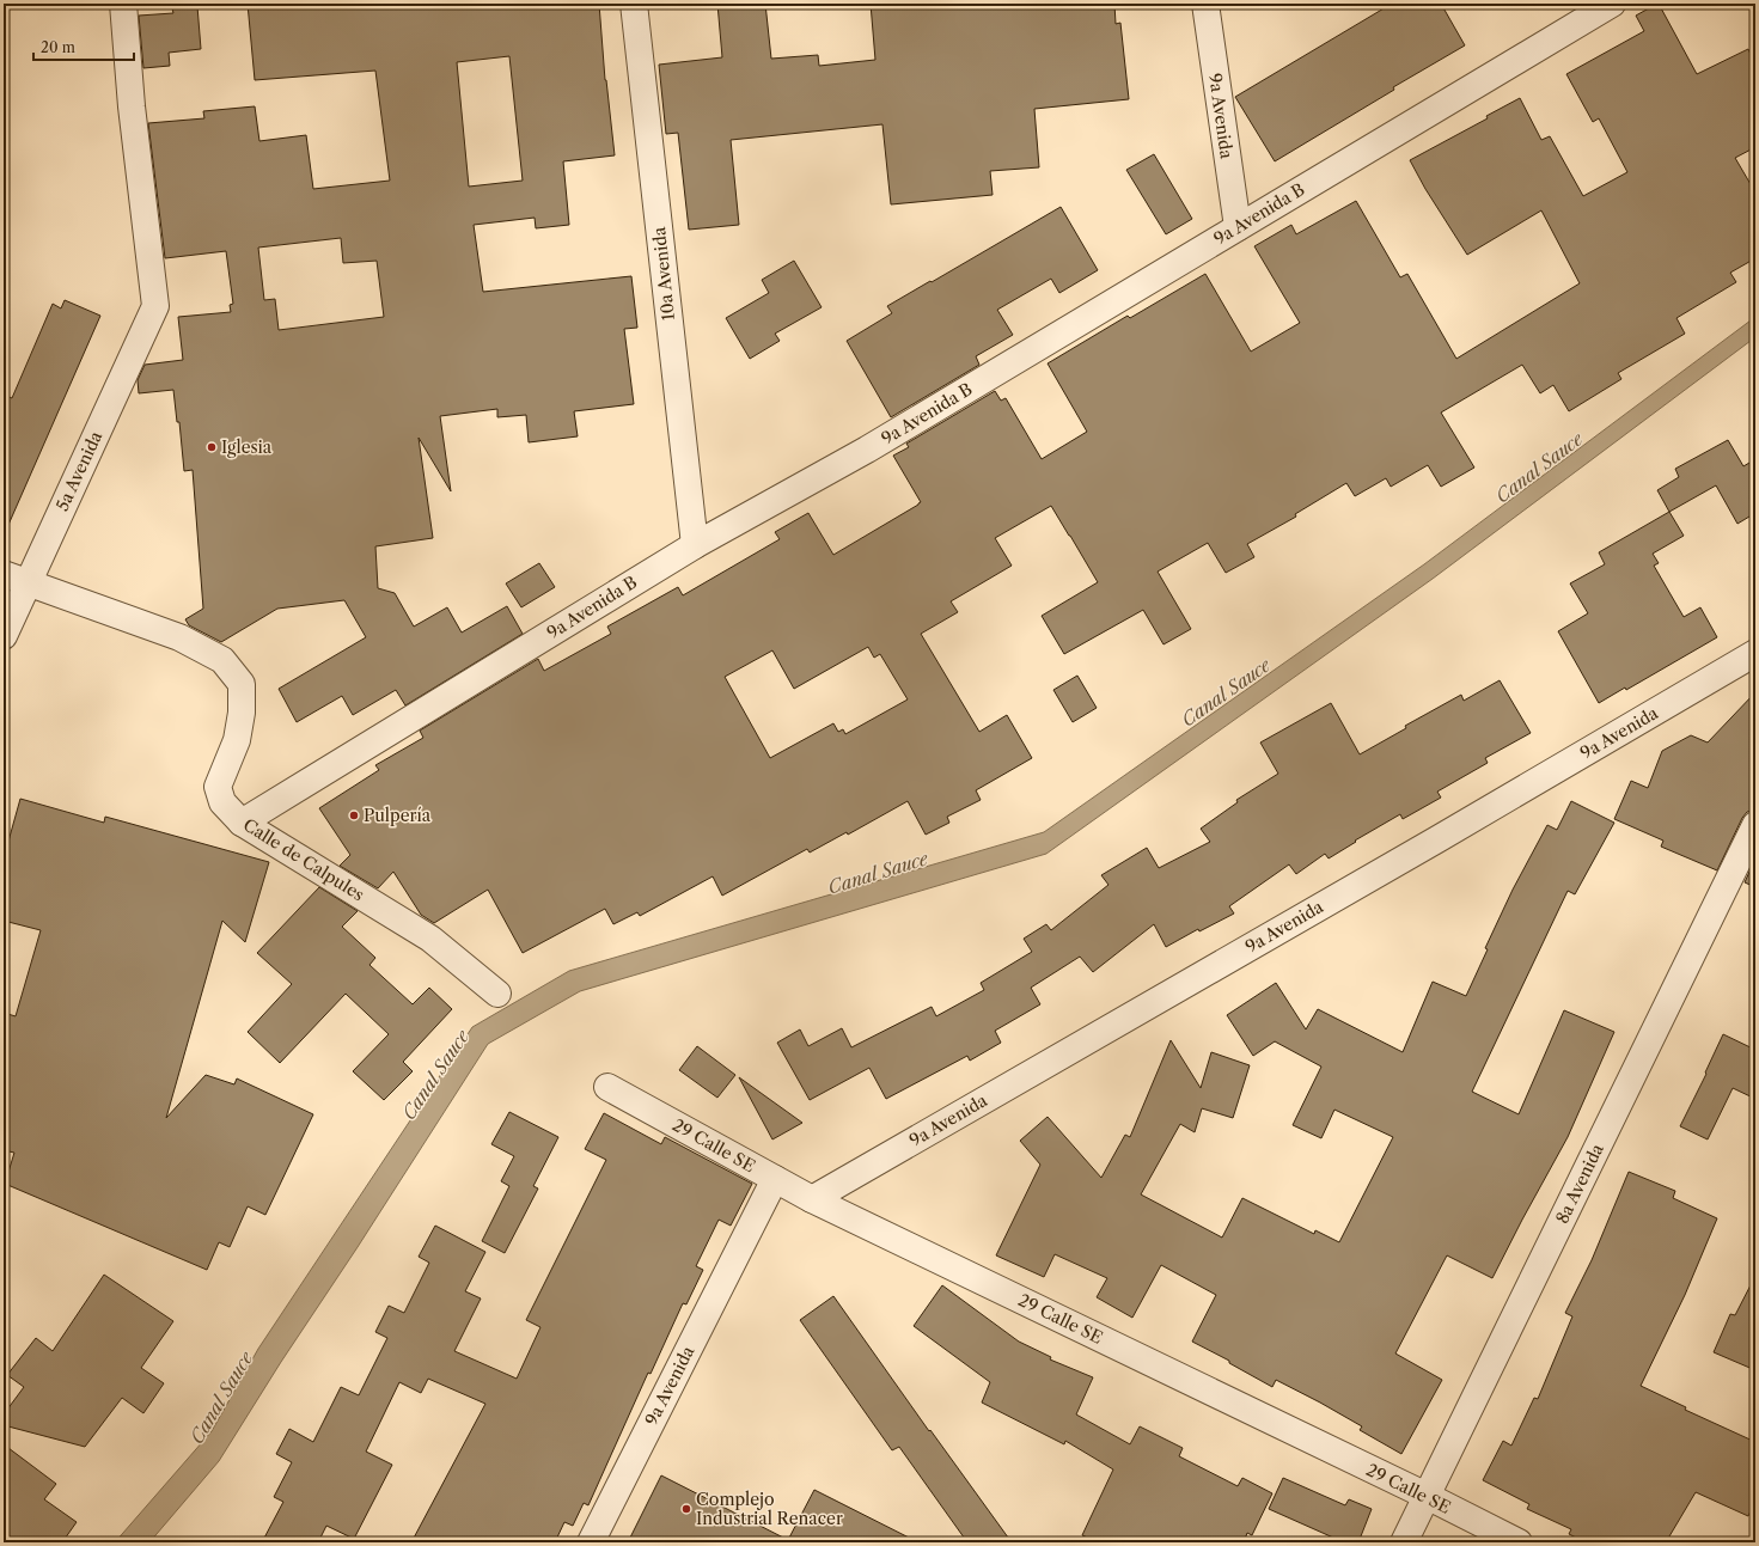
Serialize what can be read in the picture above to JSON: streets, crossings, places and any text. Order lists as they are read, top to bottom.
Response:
{
  "streets": {
    "street": [
      "9a Avenida",
      "9a Avenida B",
      "10a Avenida",
      "5a Avenida",
      "Calle de Calpules",
      "29 Calle SE",
      "8a Avenida"
    ]
  },
  "crossings": [
    ["9a Avenida", "9a Avenida B"],
    ["9a Avenida", "29 Calle SE"],
    ["9a Avenida B", "10a Avenida"],
    ["9a Avenida B", "Calle de Calpules"],
    ["5a Avenida", "Calle de Calpules"],
    ["29 Calle SE", "8a Avenida"]
  ],
  "water": ["Canal Sauce"],
  "places": ["Iglesia", "Pulpería", "Complejo Industrial Renacer"],
  "scale_bar": "20 m"
}
